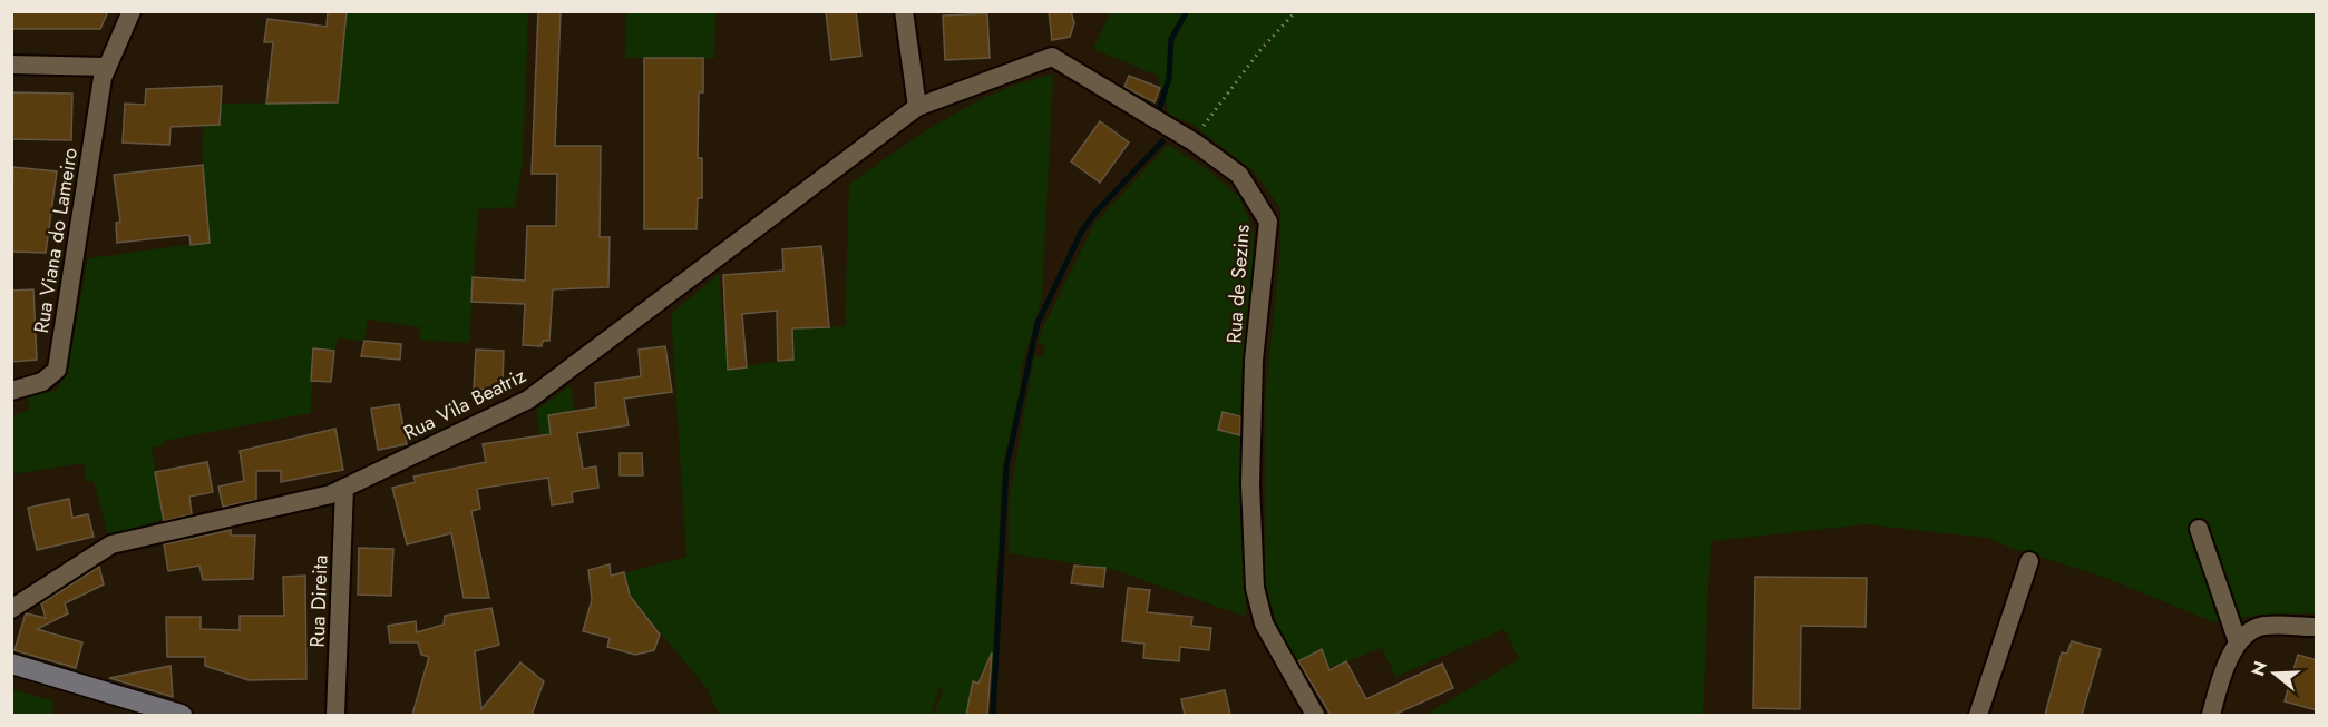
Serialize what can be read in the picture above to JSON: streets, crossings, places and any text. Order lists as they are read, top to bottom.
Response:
{
  "streets": {
    "street": [
      "Rua Viana do Lameiro",
      "Rua de Sezins",
      "Rua Vila Beatriz",
      "Rua Direita"
    ]
  },
  "crossings": [
    ["Rua de Sezins", "Rua Vila Beatriz"],
    ["Rua Vila Beatriz", "Rua Direita"]
  ],
  "north": "left"
}
